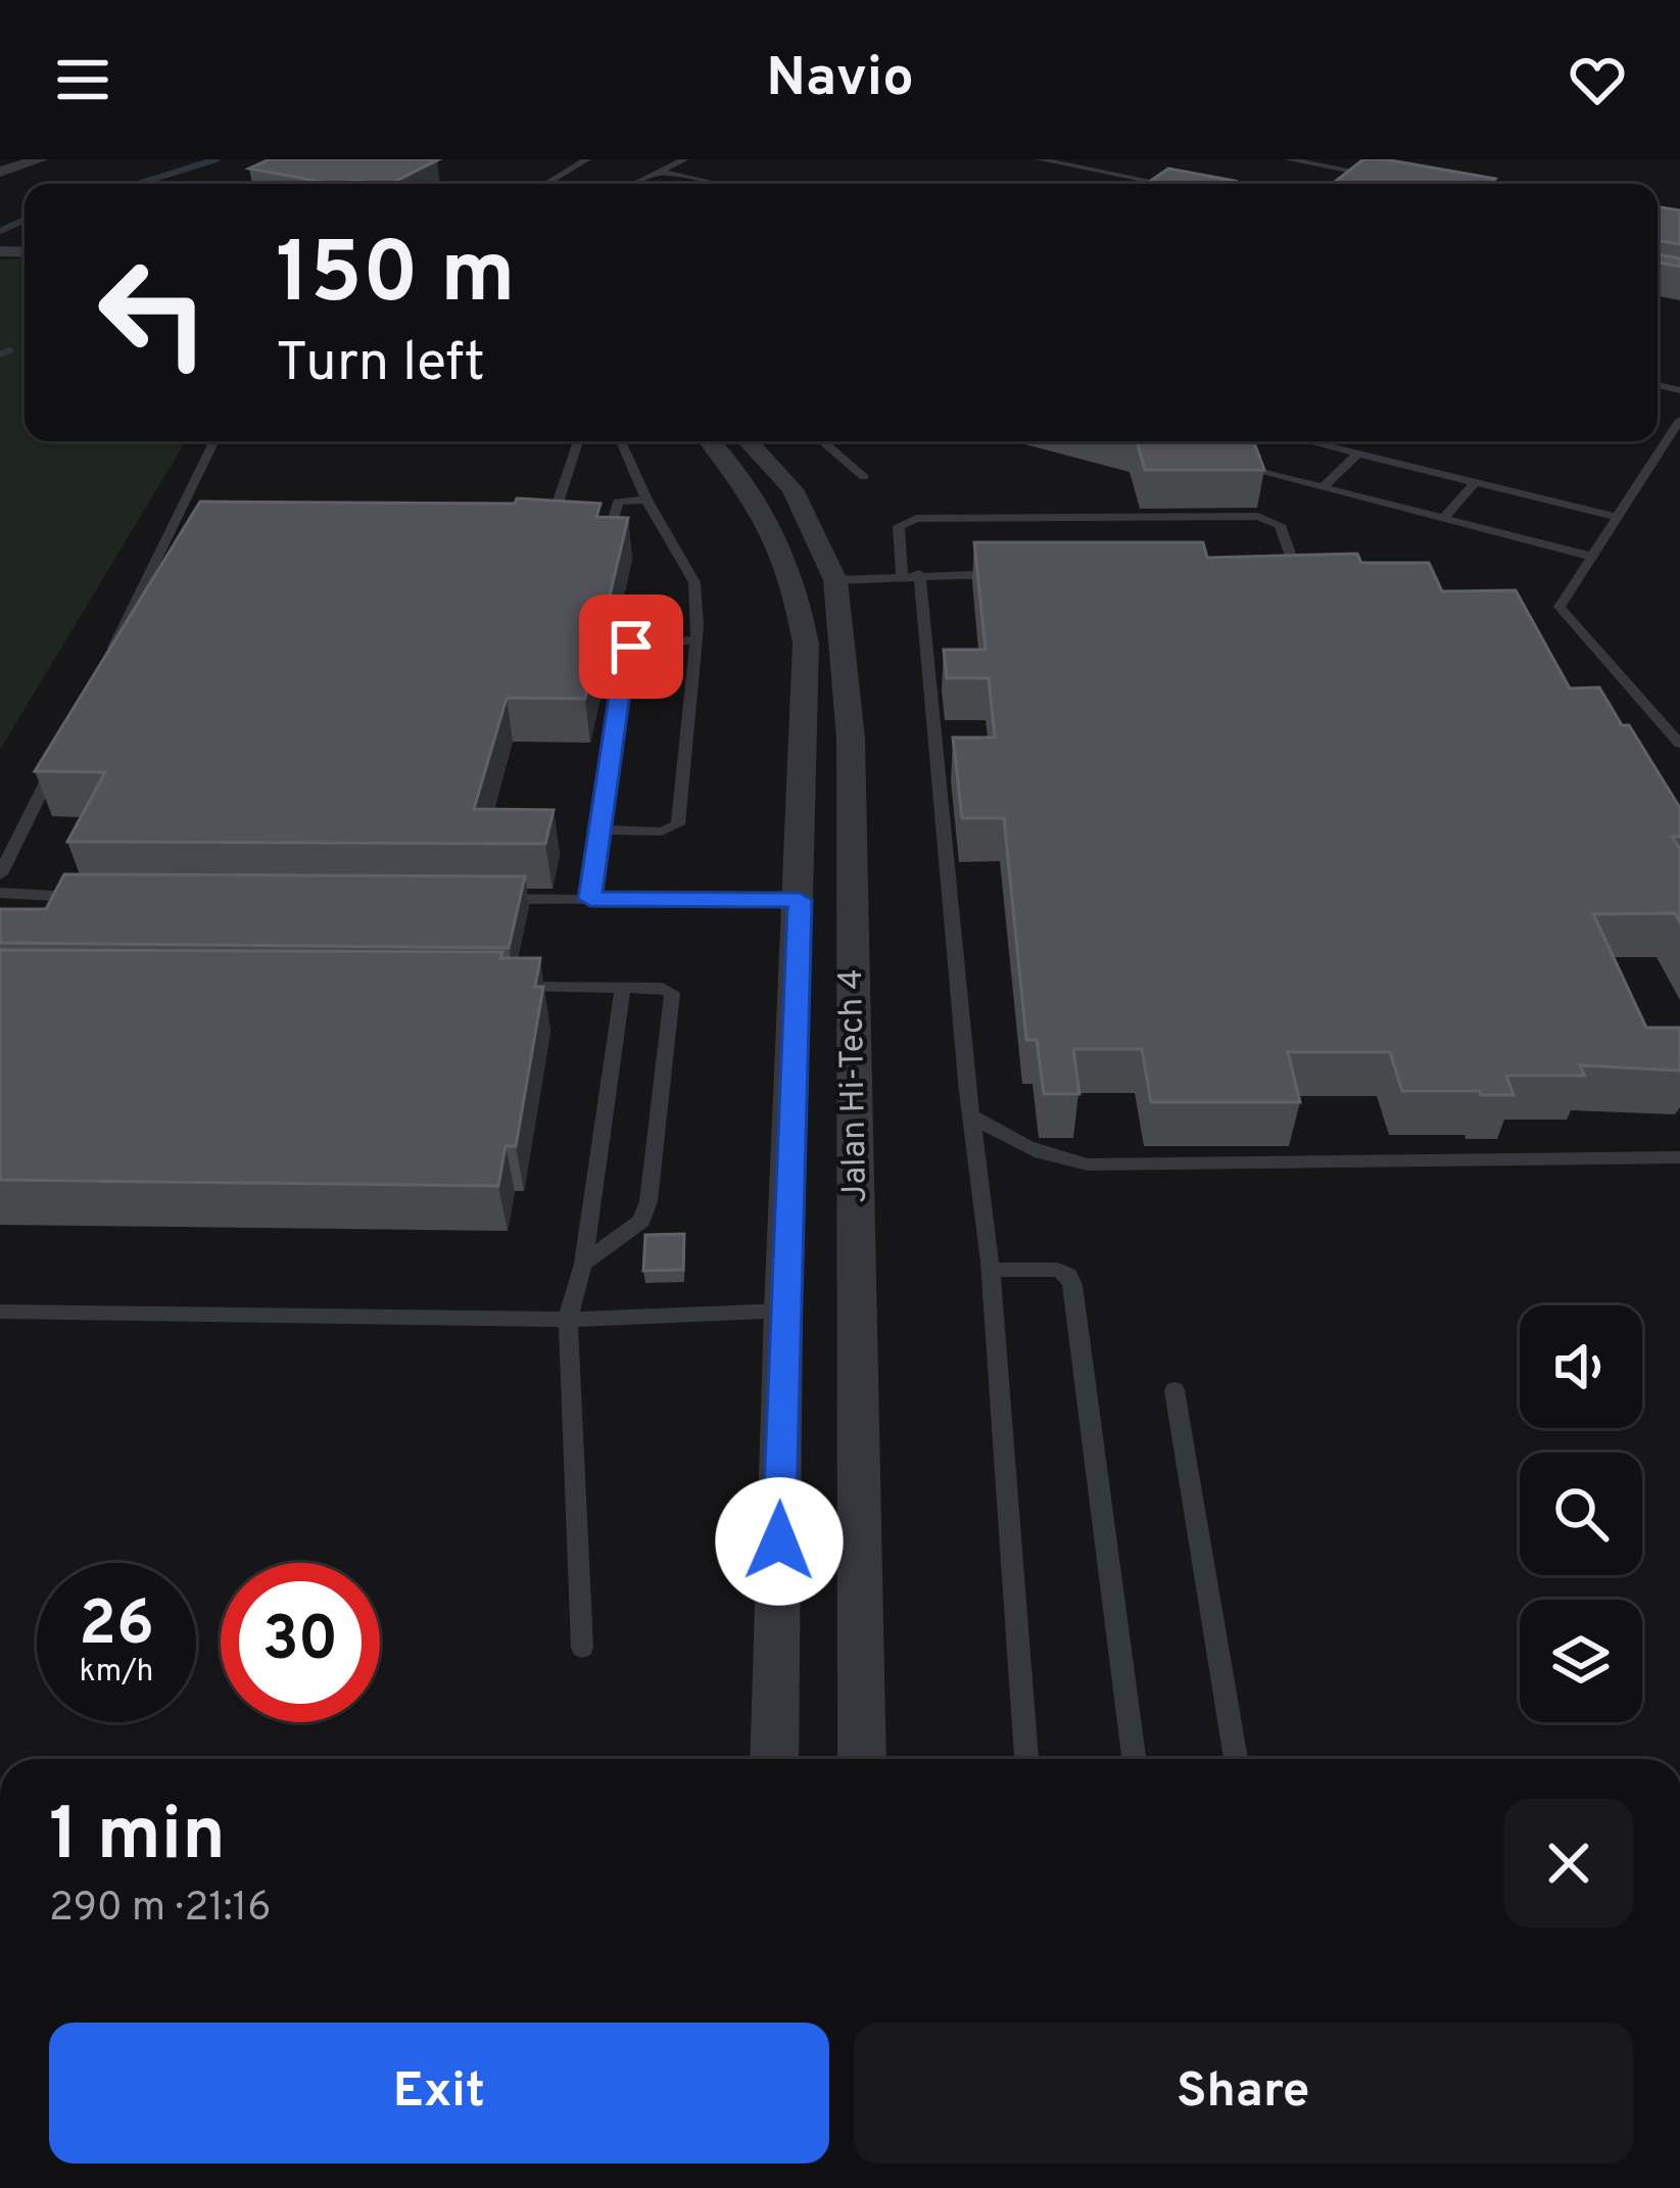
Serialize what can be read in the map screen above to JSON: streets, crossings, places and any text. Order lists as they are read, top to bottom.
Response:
{
  "streets": {
    "street": ["Jalan Hi-Tech 4"]
  },
  "page": {
    "header": "Navio",
    "turn": ["150 m", "Turn left"],
    "speed": "26 km/h",
    "limit": "30",
    "heading": ["1 min", "290 m · 21:16"],
    "buttons": ["Exit", "Share"]
  }
}
